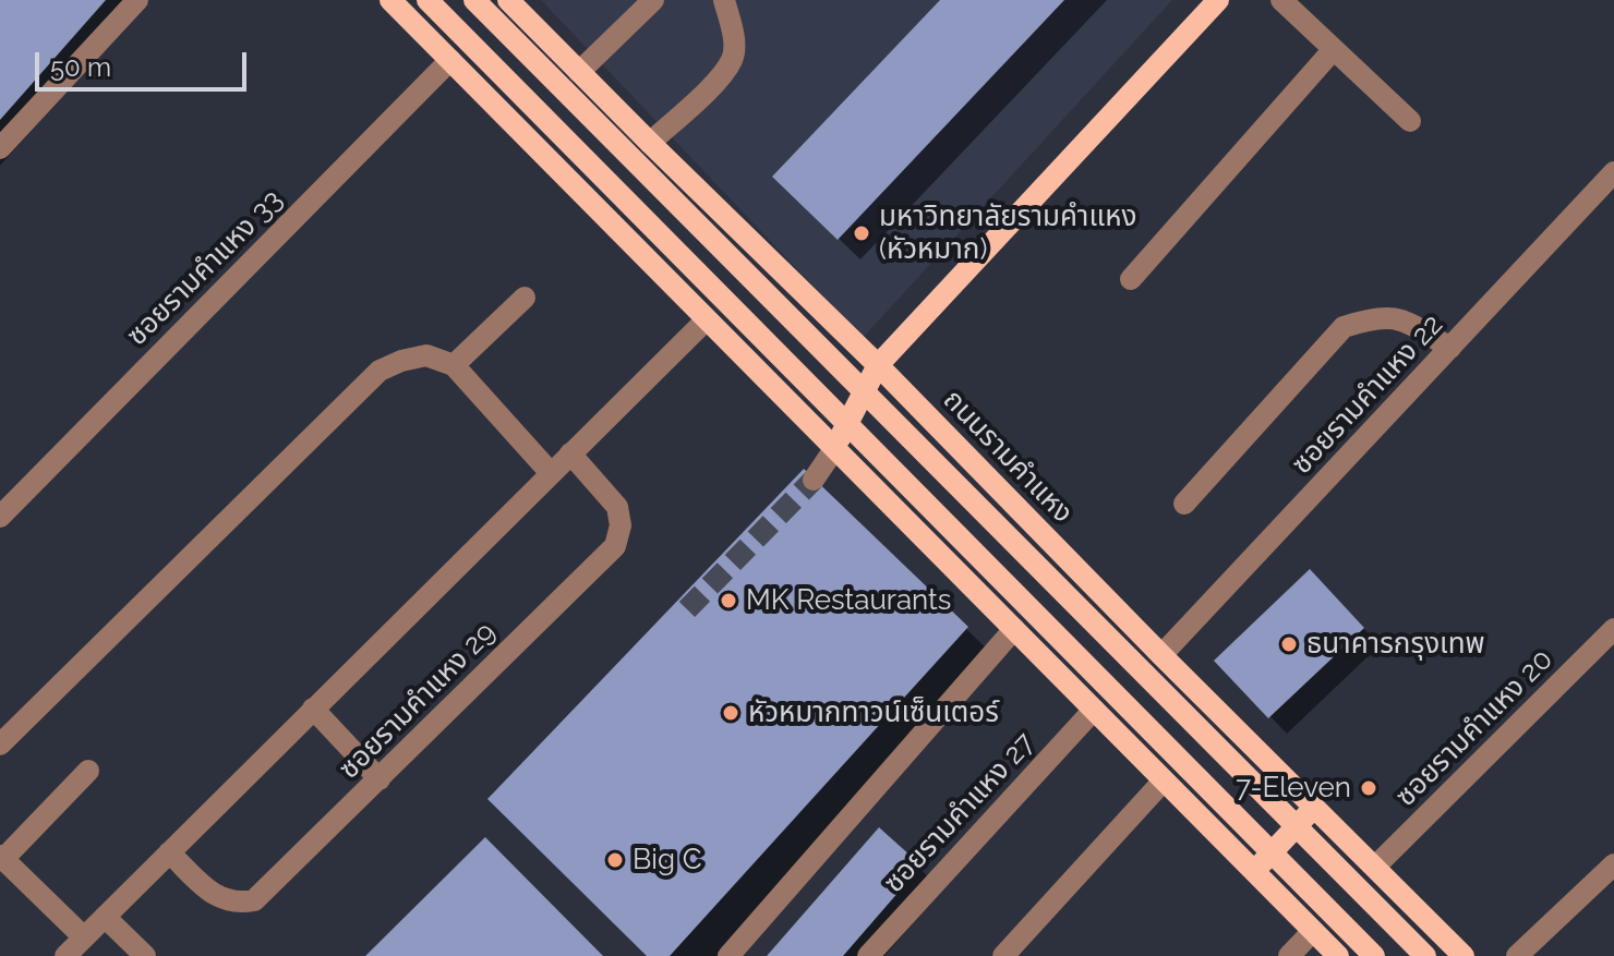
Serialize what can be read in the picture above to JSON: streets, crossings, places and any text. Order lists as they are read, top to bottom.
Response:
{
  "streets": {
    "main road": ["ถนนรามคำแหง"],
    "street": [
      "ซอยรามคำแหง 33",
      "ซอยรามคำแหง 22",
      "ซอยรามคำแหง 29",
      "ซอยรามคำแหง 20",
      "ซอยรามคำแหง 27"
    ]
  },
  "crossings": [
    ["ซอยรามคำแหง 22", "ถนนรามคำแหง"],
    ["ถนนรามคำแหง", "ซอยรามคำแหง 20"]
  ],
  "places": [
    "มหาวิทยาลัยรามคำแหง (หัวหมาก)",
    "MK Restaurants",
    "ธนาคารกรุงเทพ",
    "หัวหมากทาวน์เซ็นเตอร์",
    "7-Eleven",
    "Big C"
  ],
  "scale_bar": "50 m"
}
